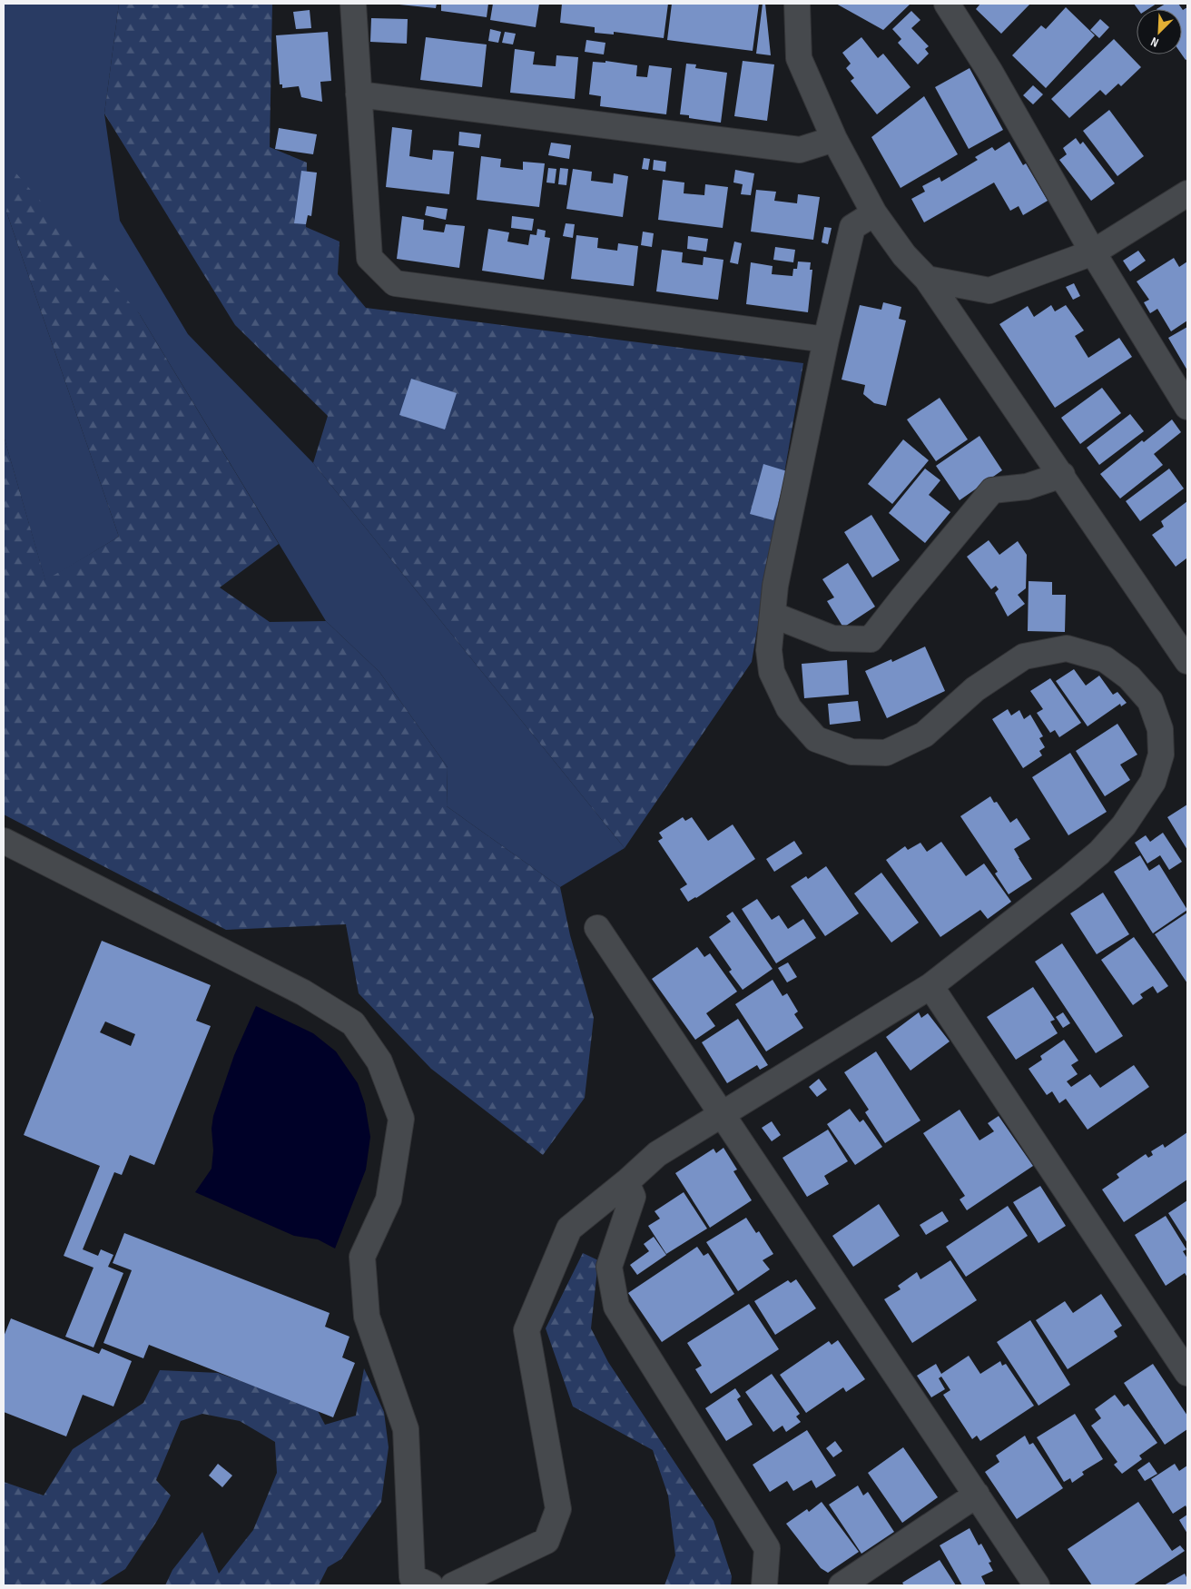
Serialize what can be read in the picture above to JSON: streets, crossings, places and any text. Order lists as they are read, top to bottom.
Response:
{
  "north": "bottom left"
}
